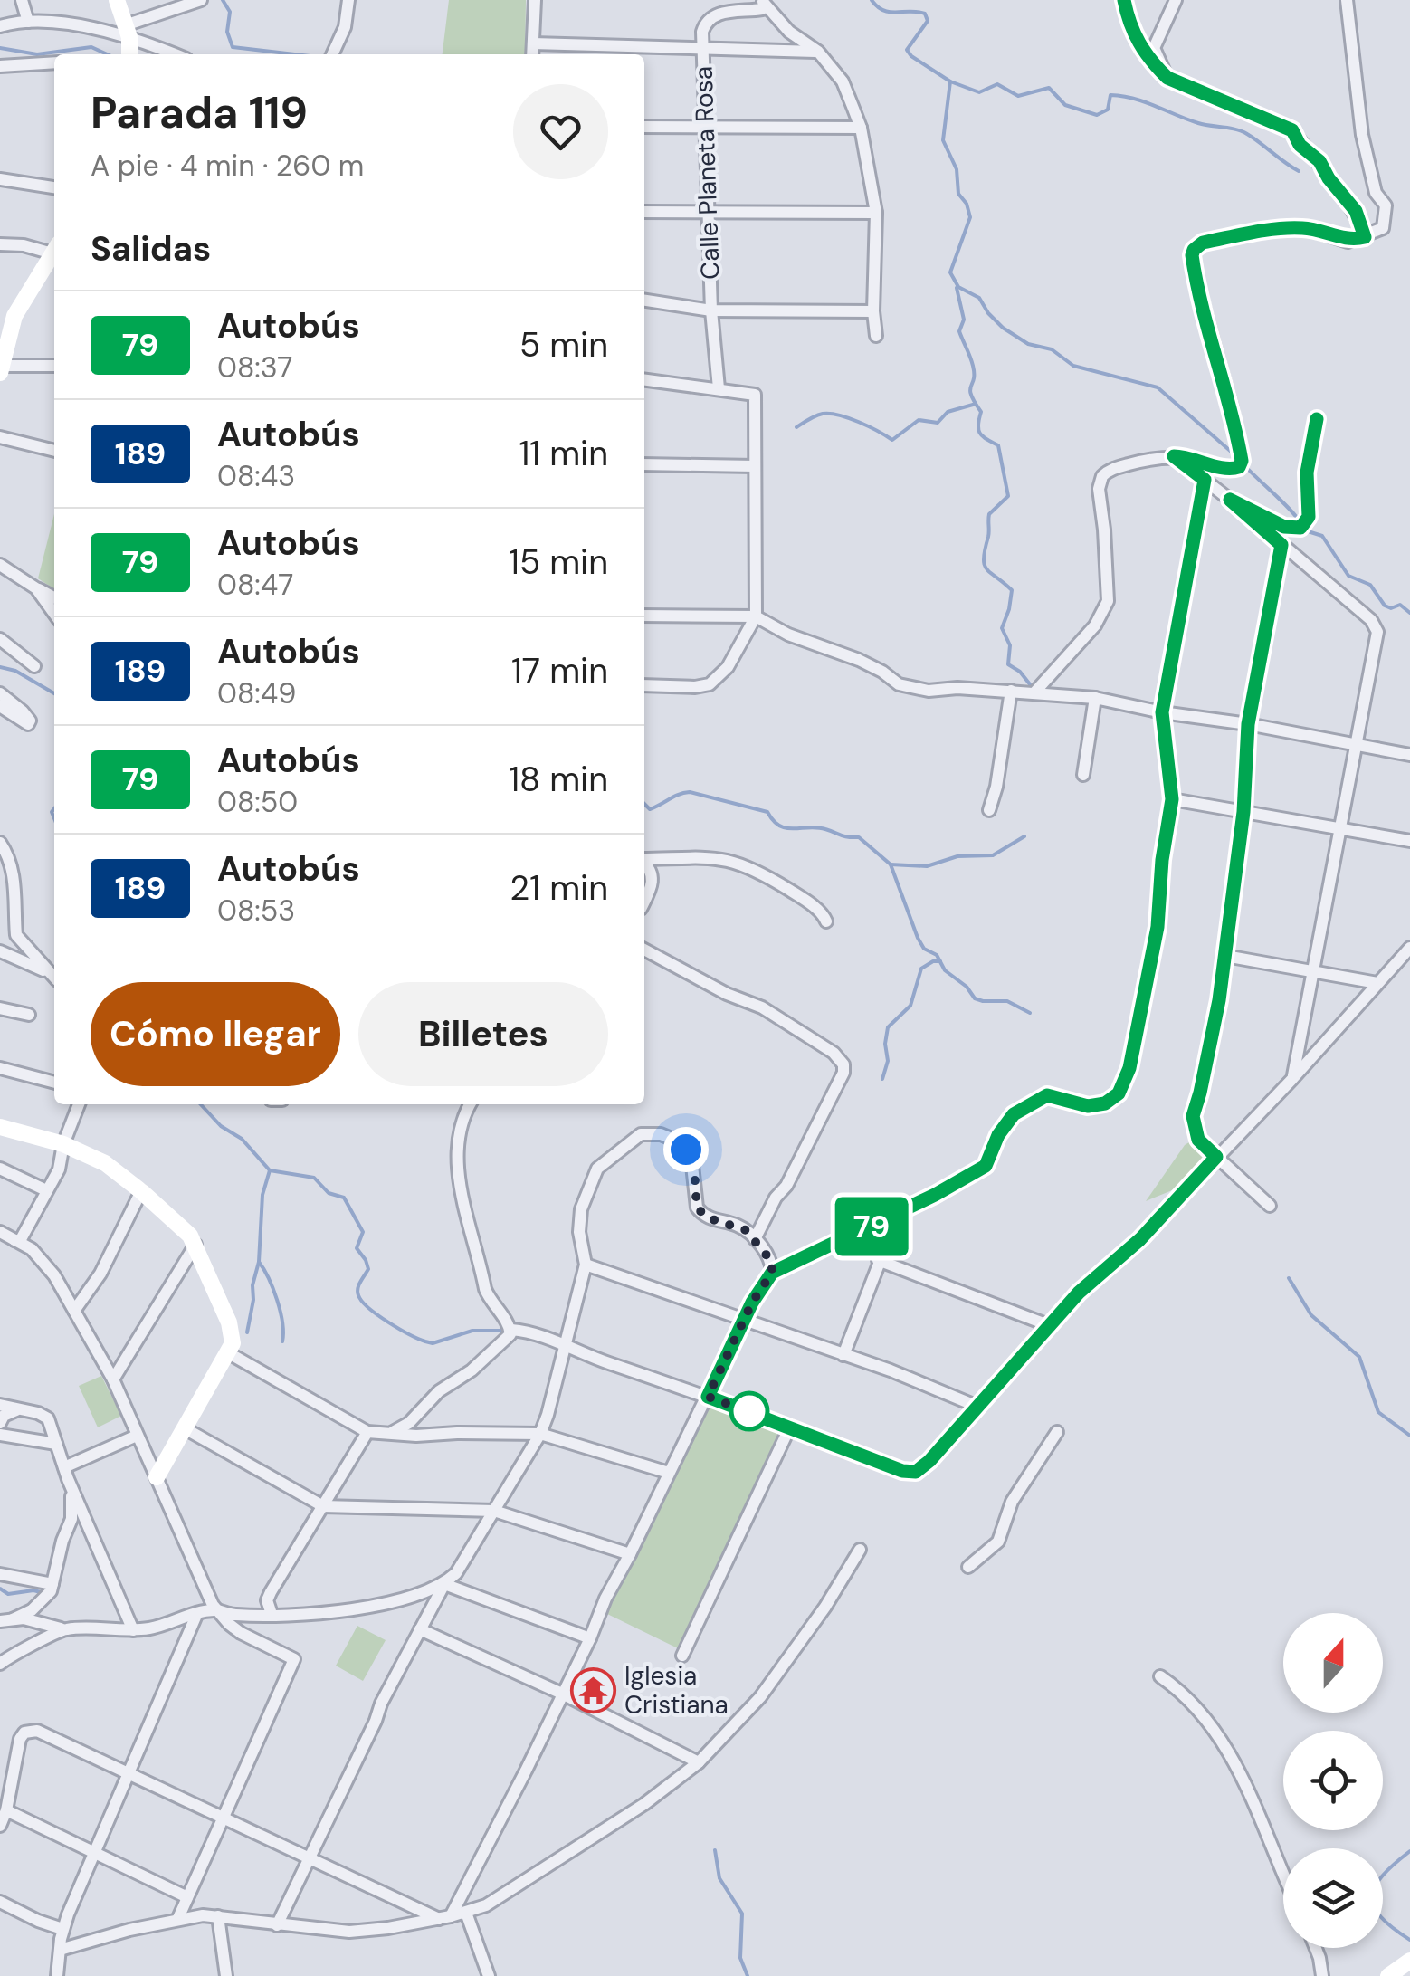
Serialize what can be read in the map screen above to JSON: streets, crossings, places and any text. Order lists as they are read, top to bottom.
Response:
{
  "streets": {
    "street": ["Calle Planeta Rosa"]
  },
  "places": {
    "temple": ["Iglesia Cristiana"]
  },
  "lines": ["bus line 79"],
  "north": "top",
  "page": {
    "on_map": "79",
    "heading": [
      ["Parada 119", "A pie · 4 min · 260 m"],
      "Salidas"
    ],
    "list": [
      {
        "mark": "79",
        "name": "Autobús",
        "note": "08:37",
        "value": "5 min"
      },
      {
        "mark": "189",
        "name": "Autobús",
        "note": "08:43",
        "value": "11 min"
      },
      {
        "mark": "79",
        "name": "Autobús",
        "note": "08:47",
        "value": "15 min"
      },
      {
        "mark": "189",
        "name": "Autobús",
        "note": "08:49",
        "value": "17 min"
      },
      {
        "mark": "79",
        "name": "Autobús",
        "note": "08:50",
        "value": "18 min"
      },
      {
        "mark": "189",
        "name": "Autobús",
        "note": "08:53",
        "value": "21 min"
      }
    ],
    "buttons": ["Cómo llegar", "Billetes"]
  }
}
